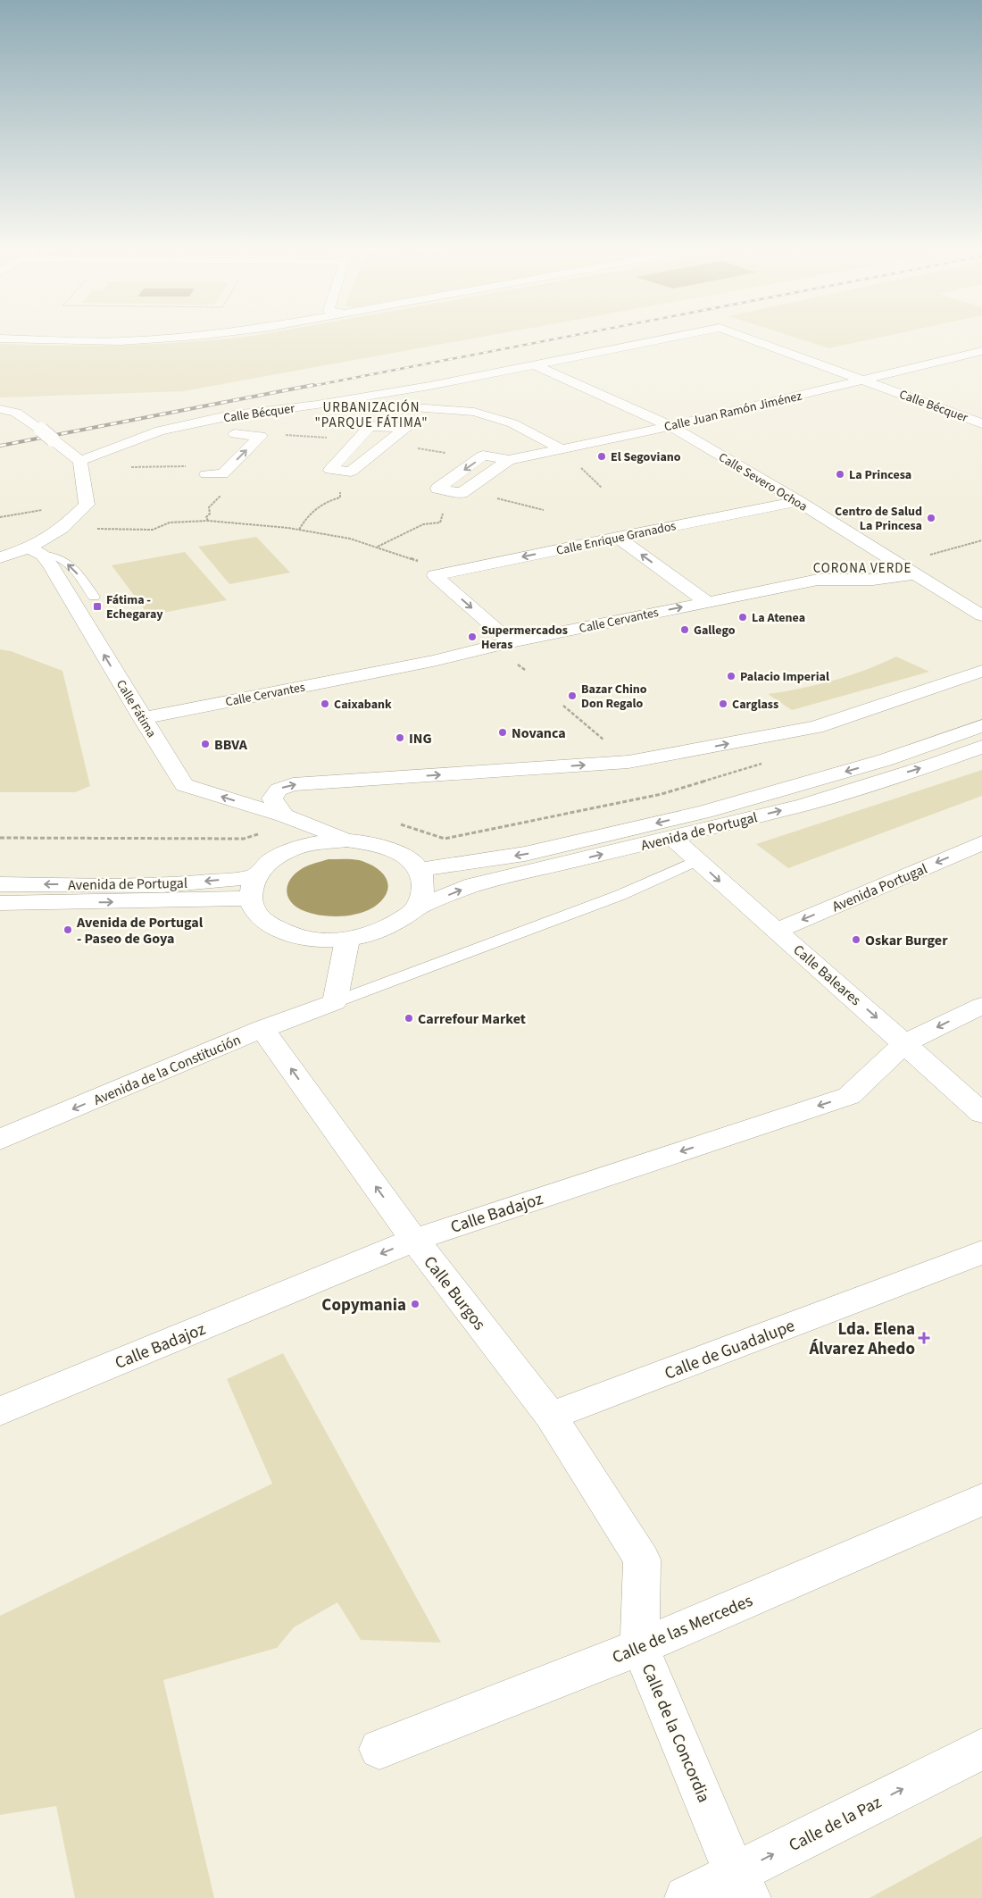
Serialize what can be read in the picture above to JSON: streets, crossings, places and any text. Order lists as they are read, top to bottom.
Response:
{
  "streets": {
    "street": [
      "Calle Bécquer",
      "Calle Juan Ramón Jiménez",
      "Calle Severo Ochoa",
      "Calle Enrique Granados",
      "Calle Cervantes",
      "Calle Fátima",
      "Avenida de Portugal",
      "Avenida Portugal",
      "Calle Baleares",
      "Avenida de la Constitución",
      "Calle Badajoz",
      "Calle Burgos",
      "Calle de Guadalupe",
      "Calle de las Mercedes",
      "Calle de la Concordia",
      "Calle de la Paz"
    ]
  },
  "crossings": [
    ["Calle Bécquer", "Calle Juan Ramón Jiménez"],
    ["Calle Bécquer", "Calle Severo Ochoa"],
    ["Calle Juan Ramón Jiménez", "Calle Severo Ochoa"],
    ["Calle Severo Ochoa", "Calle Enrique Granados"],
    ["Calle Severo Ochoa", "Calle Cervantes"],
    ["Calle Cervantes", "Calle Fátima"],
    ["Calle Fátima", "Avenida de Portugal"],
    ["Avenida de Portugal", "Calle Baleares"],
    ["Avenida Portugal", "Calle Baleares"],
    ["Calle Baleares", "Calle Badajoz"],
    ["Avenida de la Constitución", "Calle Burgos"],
    ["Calle Badajoz", "Calle Burgos"],
    ["Calle Burgos", "Calle de Guadalupe"],
    ["Calle Burgos", "Calle de la Concordia"],
    ["Calle de las Mercedes", "Calle de la Concordia"],
    ["Calle de la Concordia", "Calle de la Paz"]
  ],
  "one_way": [
    "Calle Fátima",
    "Calle Baleares",
    "Avenida de la Constitución",
    "Calle Badajoz",
    "Calle Burgos",
    "Calle de la Paz"
  ],
  "districts": ["URBANIZACIÓN \"PARQUE FÁTIMA\"", "CORONA VERDE"],
  "places": {
    "other": [
      "El Segoviano",
      "La Princesa",
      "Centro de Salud La Princesa",
      "La Atenea",
      "Gallego",
      "Supermercados Heras",
      "Palacio Imperial",
      "Bazar Chino Don Regalo",
      "Caixabank",
      "Carglass",
      "Novanca",
      "ING",
      "BBVA",
      "Avenida de Portugal - Paseo de Goya",
      "Oskar Burger",
      "Carrefour Market",
      "Copymania"
    ],
    "transit": ["Fátima - Echegaray"],
    "health": ["Lda. Elena Álvarez Ahedo"]
  }
}
